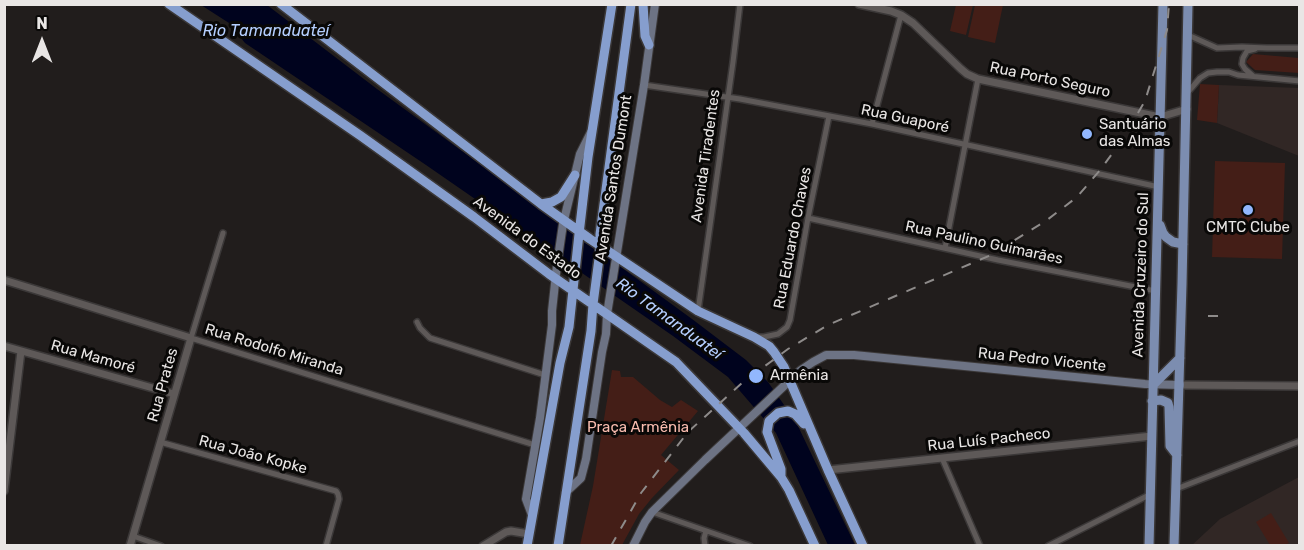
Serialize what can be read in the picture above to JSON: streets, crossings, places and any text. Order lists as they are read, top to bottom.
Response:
{
  "streets": {
    "highway": ["Avenida Santos Dumont", "Avenida do Estado"],
    "main road": ["Avenida Cruzeiro do Sul", "Rua Pedro Vicente"],
    "street": [
      "Rua Porto Seguro",
      "Rua Guaporé",
      "Avenida Tiradentes",
      "Rua Eduardo Chaves",
      "Rua Paulino Guimarães",
      "Rua Rodolfo Miranda",
      "Rua Mamoré",
      "Rua Prates",
      "Rua Luís Pacheco",
      "Rua João Kopke"
    ]
  },
  "crossings": [
    ["Rua Porto Seguro", "Avenida Cruzeiro do Sul"],
    ["Rua Guaporé", "Avenida Tiradentes"],
    ["Rua Guaporé", "Avenida Santos Dumont"],
    ["Rua Guaporé", "Rua Eduardo Chaves"],
    ["Rua Guaporé", "Avenida Cruzeiro do Sul"],
    ["Avenida Santos Dumont", "Avenida do Estado"],
    ["Avenida Santos Dumont", "Rua Rodolfo Miranda"],
    ["Rua Eduardo Chaves", "Rua Paulino Guimarães"],
    ["Rua Paulino Guimarães", "Avenida Cruzeiro do Sul"],
    ["Avenida Cruzeiro do Sul", "Rua Pedro Vicente"],
    ["Avenida Cruzeiro do Sul", "Rua Luís Pacheco"],
    ["Rua Rodolfo Miranda", "Rua Prates"],
    ["Rua Mamoré", "Rua Prates"],
    ["Rua Prates", "Rua João Kopke"]
  ],
  "water": ["Rio Tamanduateí"],
  "parks": ["Praça Armênia"],
  "places": ["Santuário das Almas", "CMTC Clube", "Armênia"],
  "north": "top"
}
